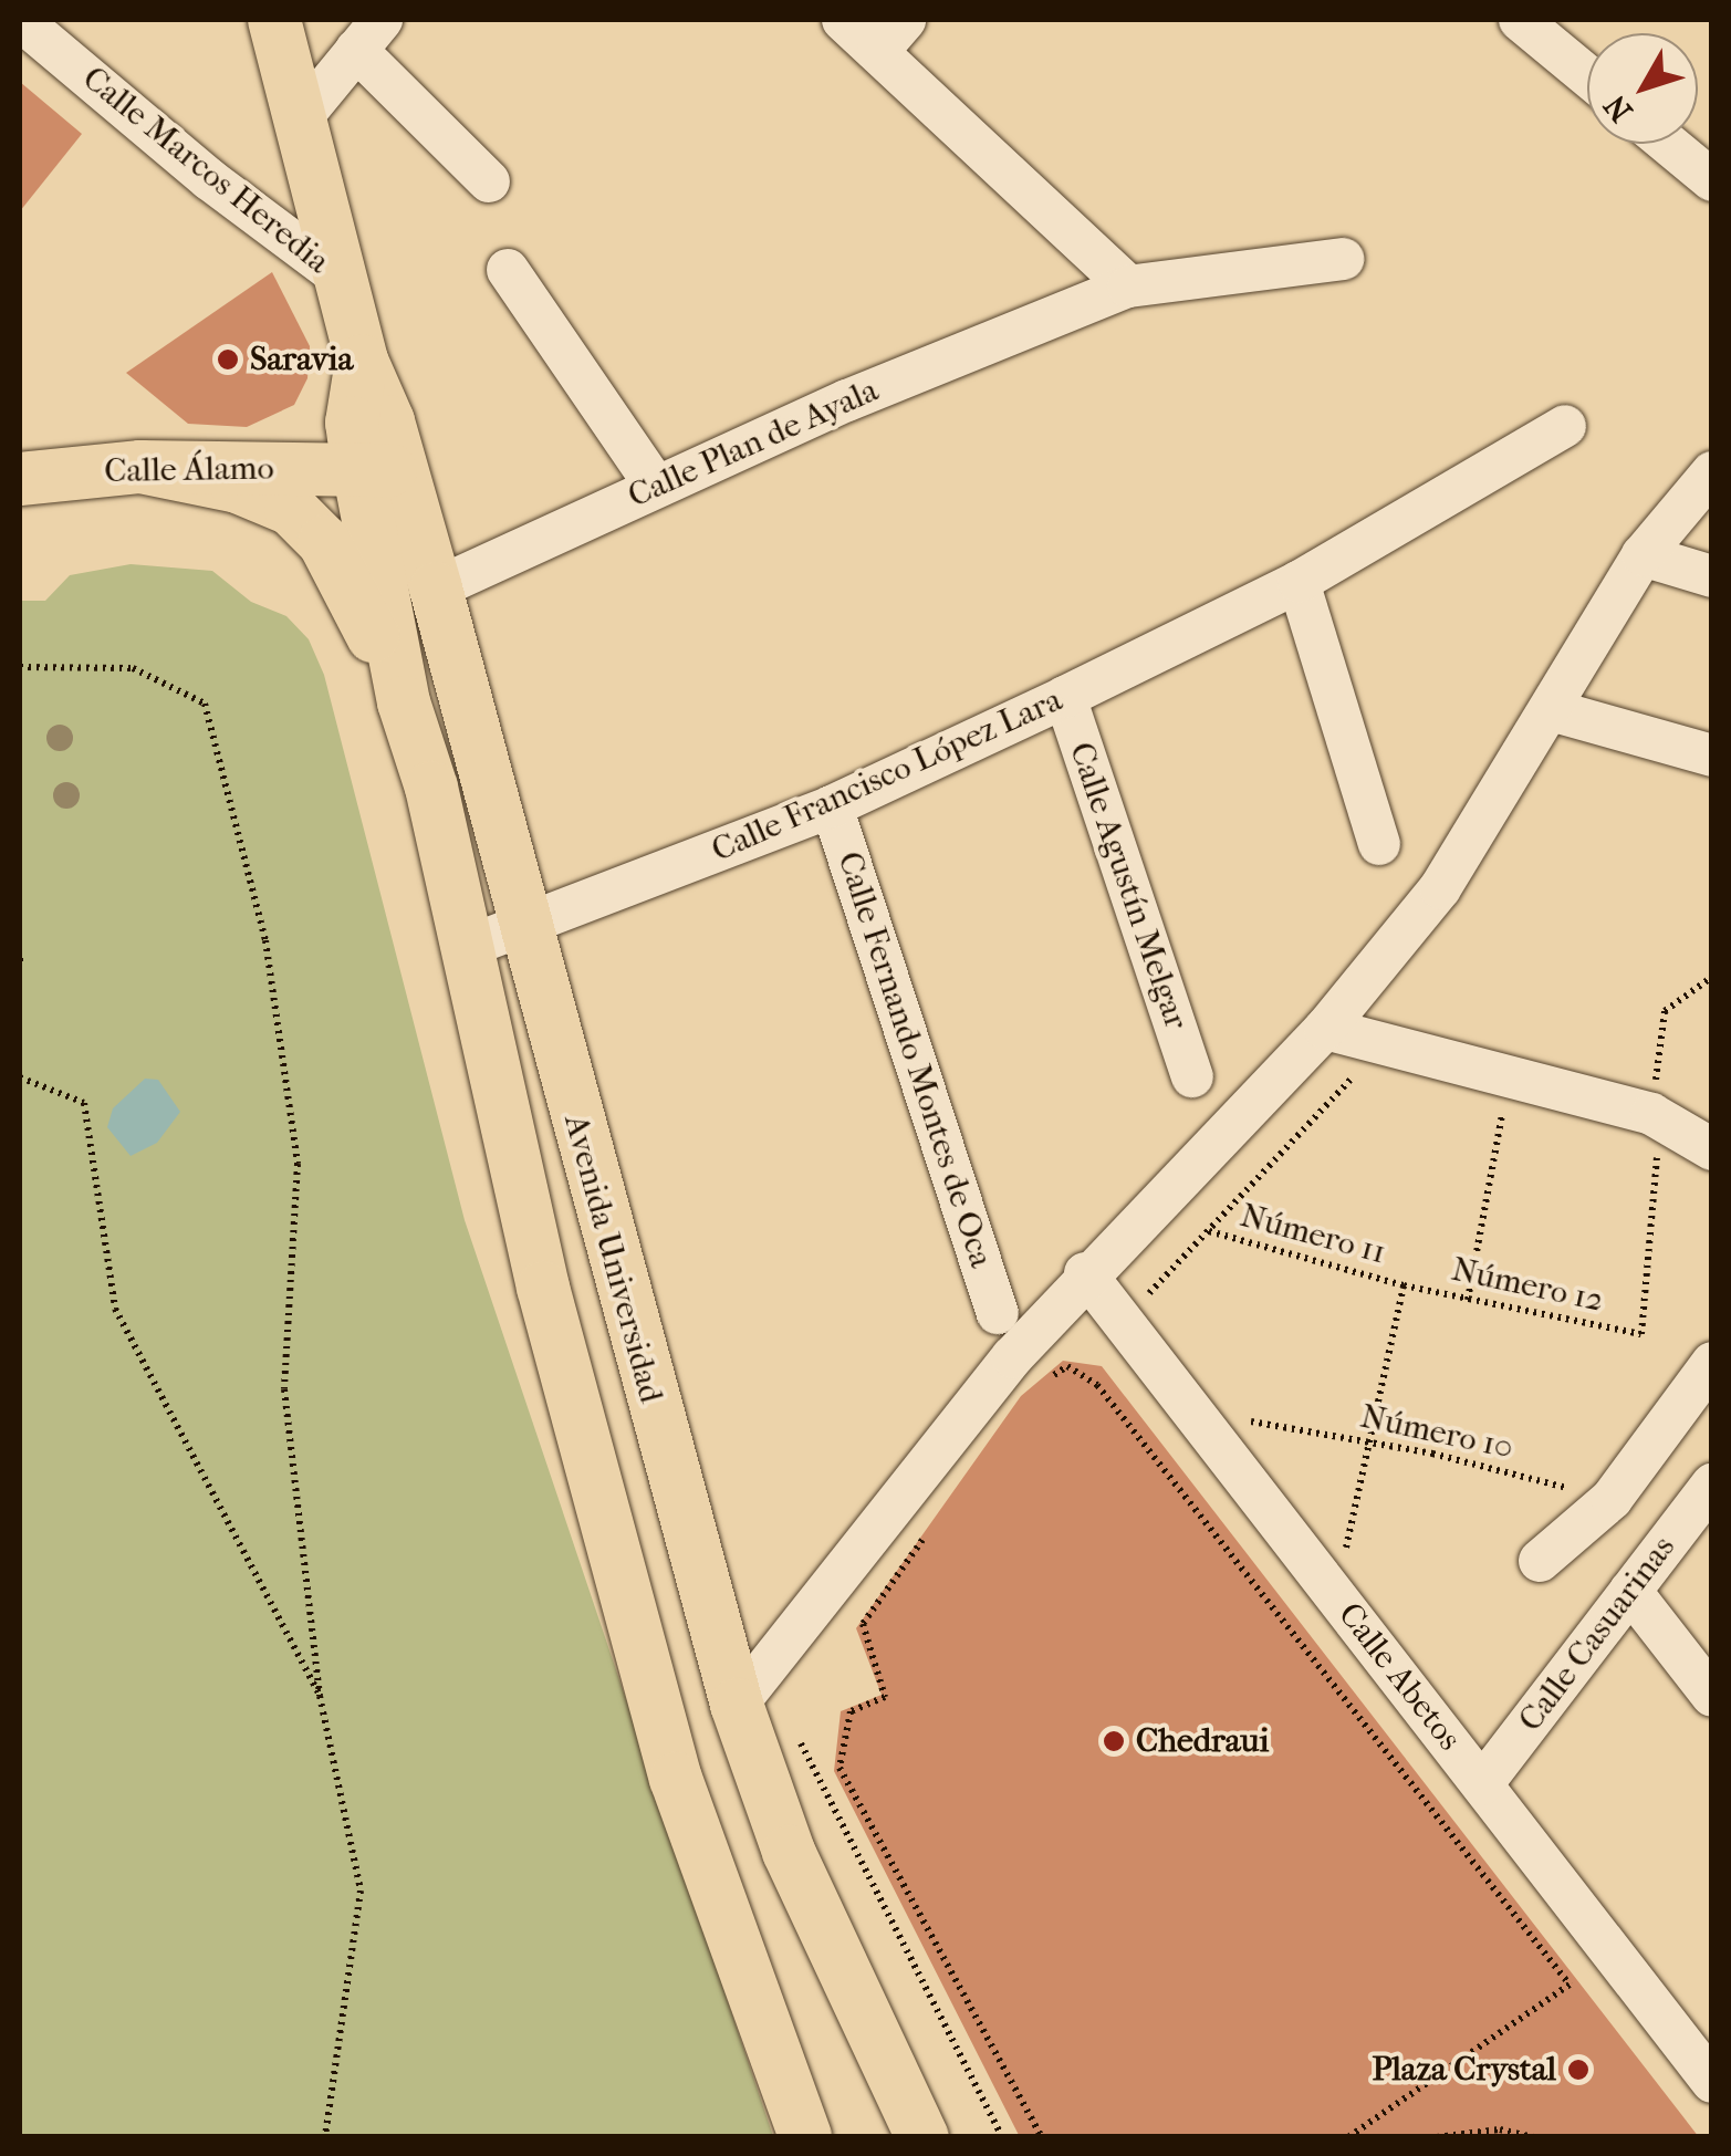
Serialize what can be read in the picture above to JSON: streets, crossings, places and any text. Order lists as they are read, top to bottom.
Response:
{
  "streets": {
    "main road": ["Calle Álamo", "Avenida Universidad"],
    "street": [
      "Calle Marcos Heredia",
      "Calle Plan de Ayala",
      "Calle Francisco López Lara",
      "Calle Agustín Melgar",
      "Calle Fernando Montes de Oca",
      "Calle Casuarinas",
      "Calle Abetos"
    ],
    "path": ["Número 11", "Número 12", "Número 10"]
  },
  "crossings": [
    ["Calle Marcos Heredia", "Avenida Universidad"],
    ["Calle Plan de Ayala", "Avenida Universidad"],
    ["Calle Álamo", "Avenida Universidad"],
    ["Calle Francisco López Lara", "Calle Agustín Melgar"],
    ["Calle Francisco López Lara", "Calle Fernando Montes de Oca"],
    ["Calle Francisco López Lara", "Avenida Universidad"],
    ["Número 11", "Número 12"],
    ["Calle Casuarinas", "Calle Abetos"]
  ],
  "places": ["Saravia", "Chedraui", "Plaza Crystal"],
  "north": "bottom left"
}
